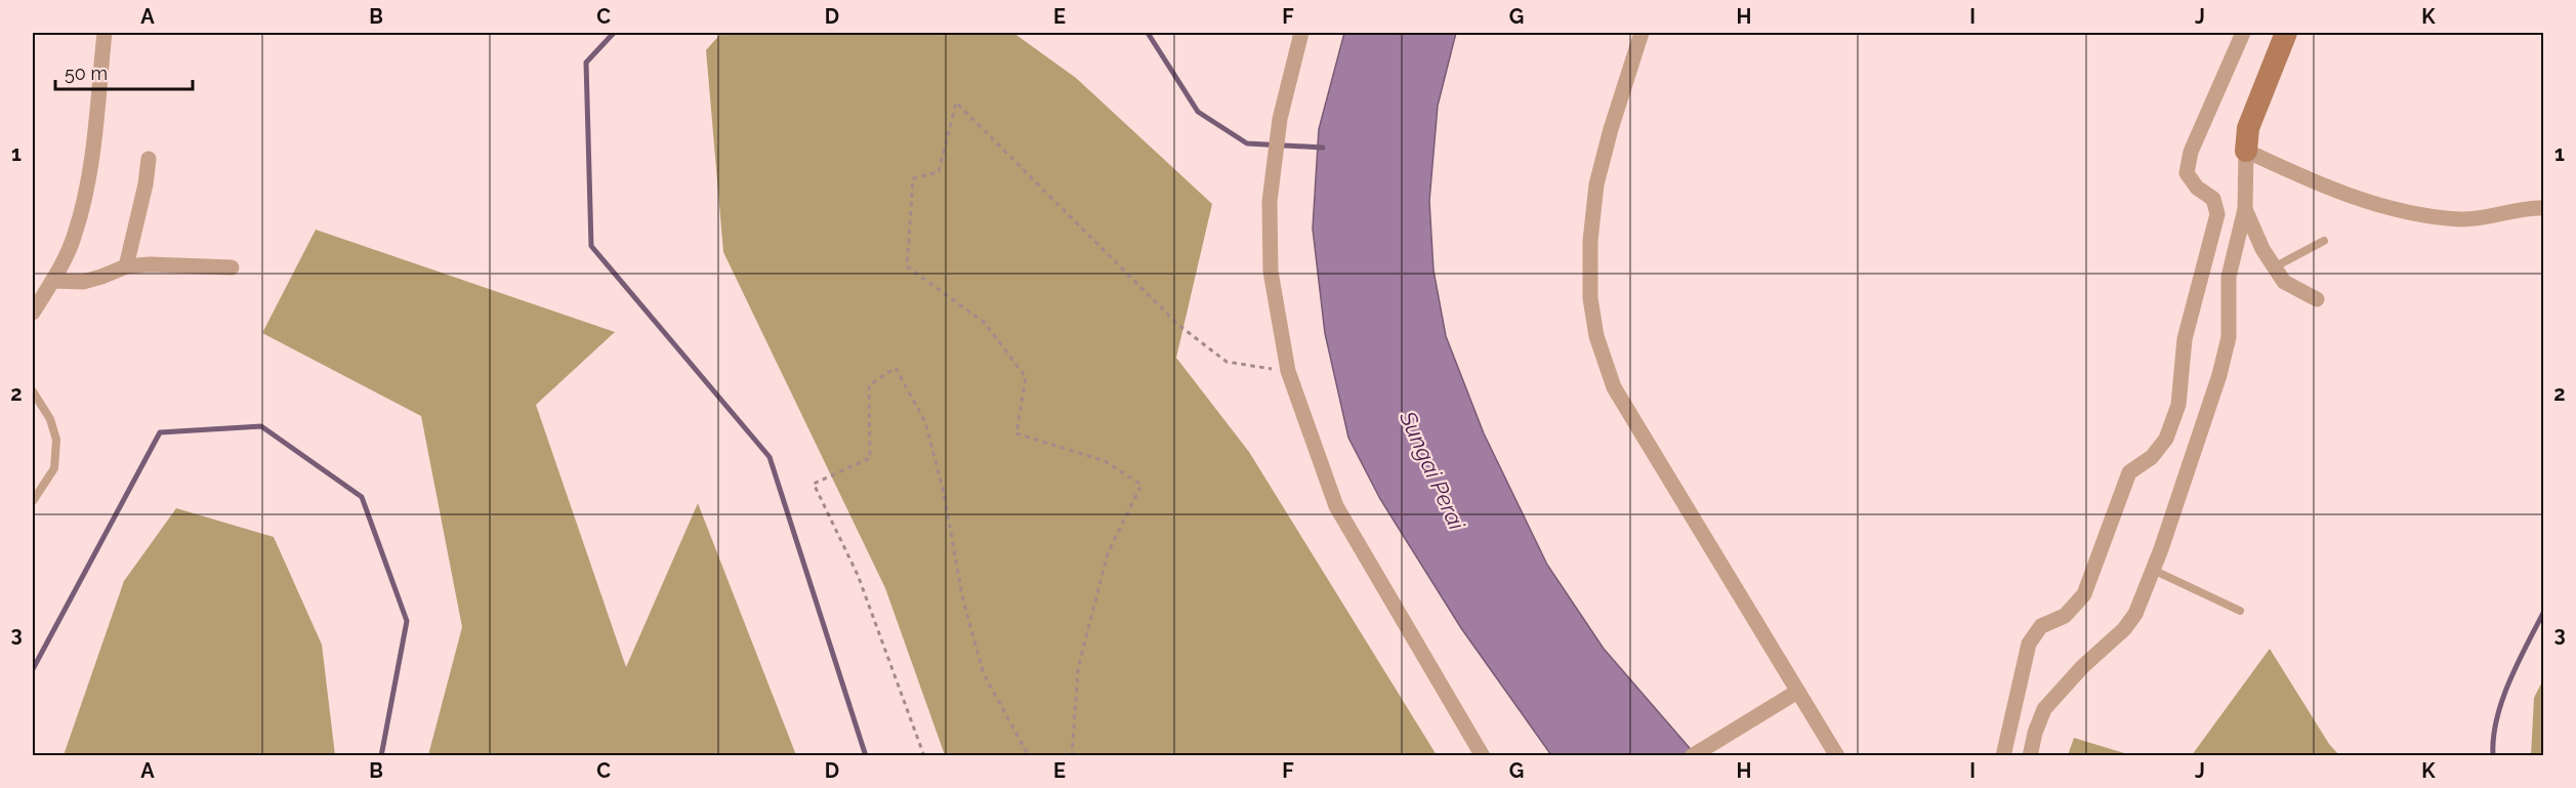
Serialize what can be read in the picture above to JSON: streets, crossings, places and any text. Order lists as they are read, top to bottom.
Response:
{
  "water": ["Sungai Perai"],
  "scale_bar": "50 m",
  "grid": {
    "columns": [
      "A",
      "B",
      "C",
      "D",
      "E",
      "F",
      "G",
      "H",
      "I",
      "J",
      "K"
    ],
    "rows": ["1", "2", "3"]
  }
}
